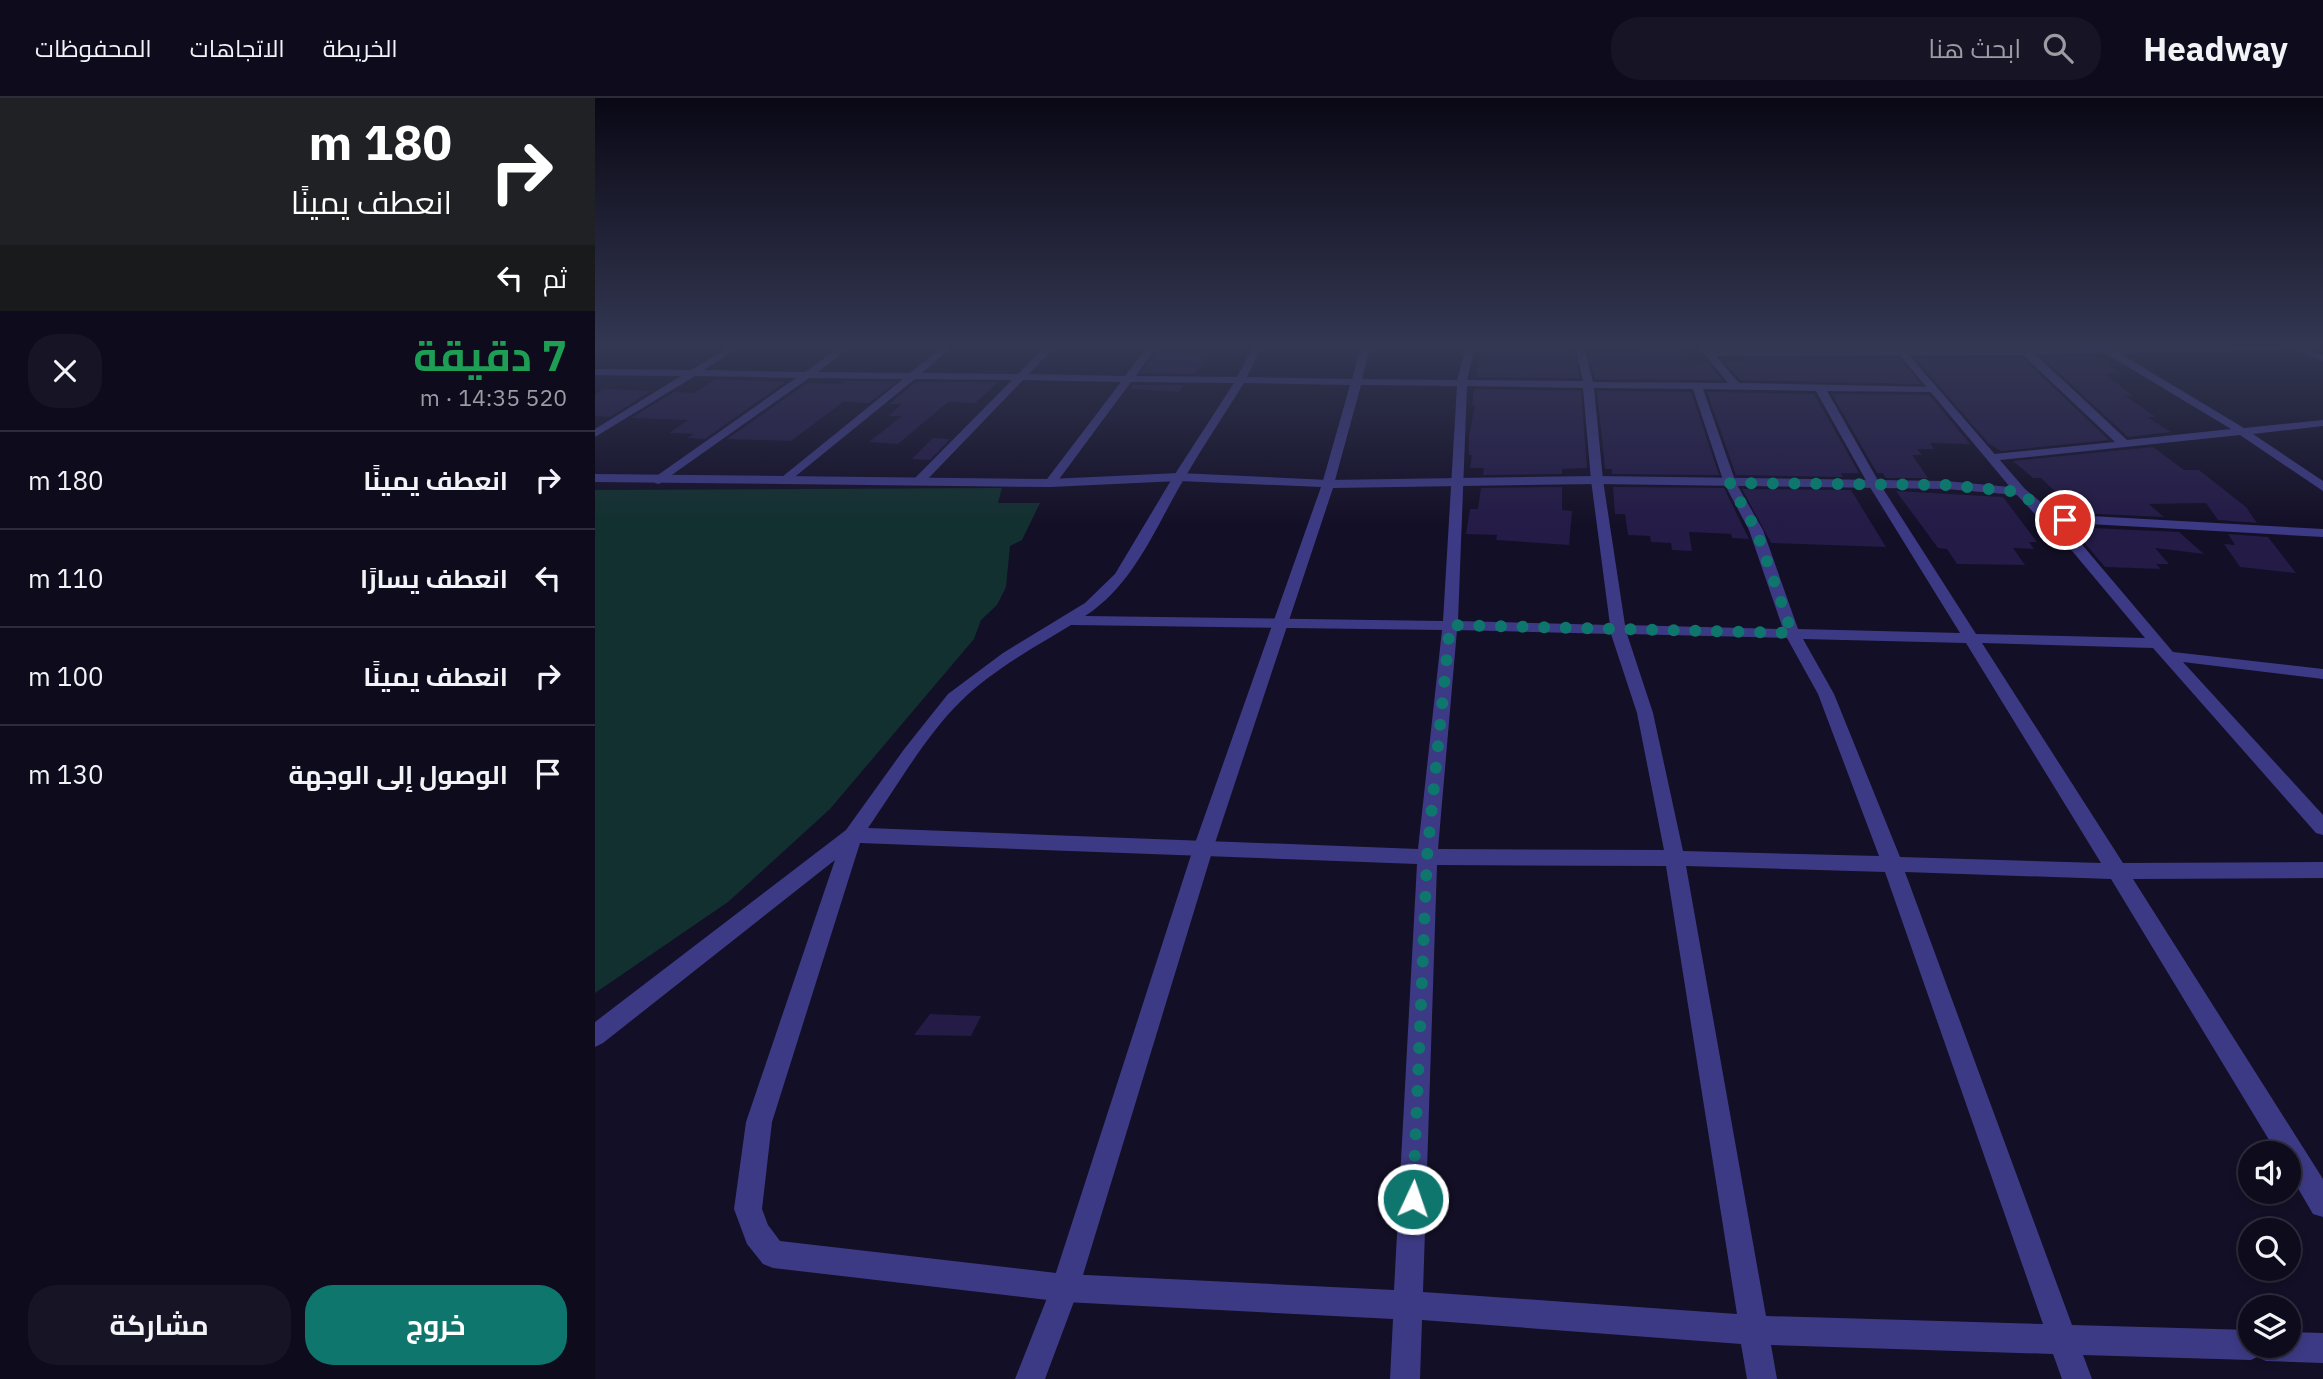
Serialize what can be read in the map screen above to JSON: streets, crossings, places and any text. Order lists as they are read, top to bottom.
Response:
{
  "page": {
    "header": "Headway",
    "search": "ابحث هنا",
    "nav": ["الخريطة", "الاتجاهات", "المحفوظات"],
    "turn": ["180 m", "انعطف يمينًا"],
    "then": "ثم",
    "heading": ["7 دقيقة", "520 m · 14:35"],
    "list": [
      {
        "name": "انعطف يمينًا",
        "value": "180 m"
      },
      {
        "name": "انعطف يسارًا",
        "value": "110 m"
      },
      {
        "name": "انعطف يمينًا",
        "value": "100 m"
      },
      {
        "name": "الوصول إلى الوجهة",
        "value": "130 m"
      }
    ],
    "buttons": ["خروج", "مشاركة"]
  }
}
